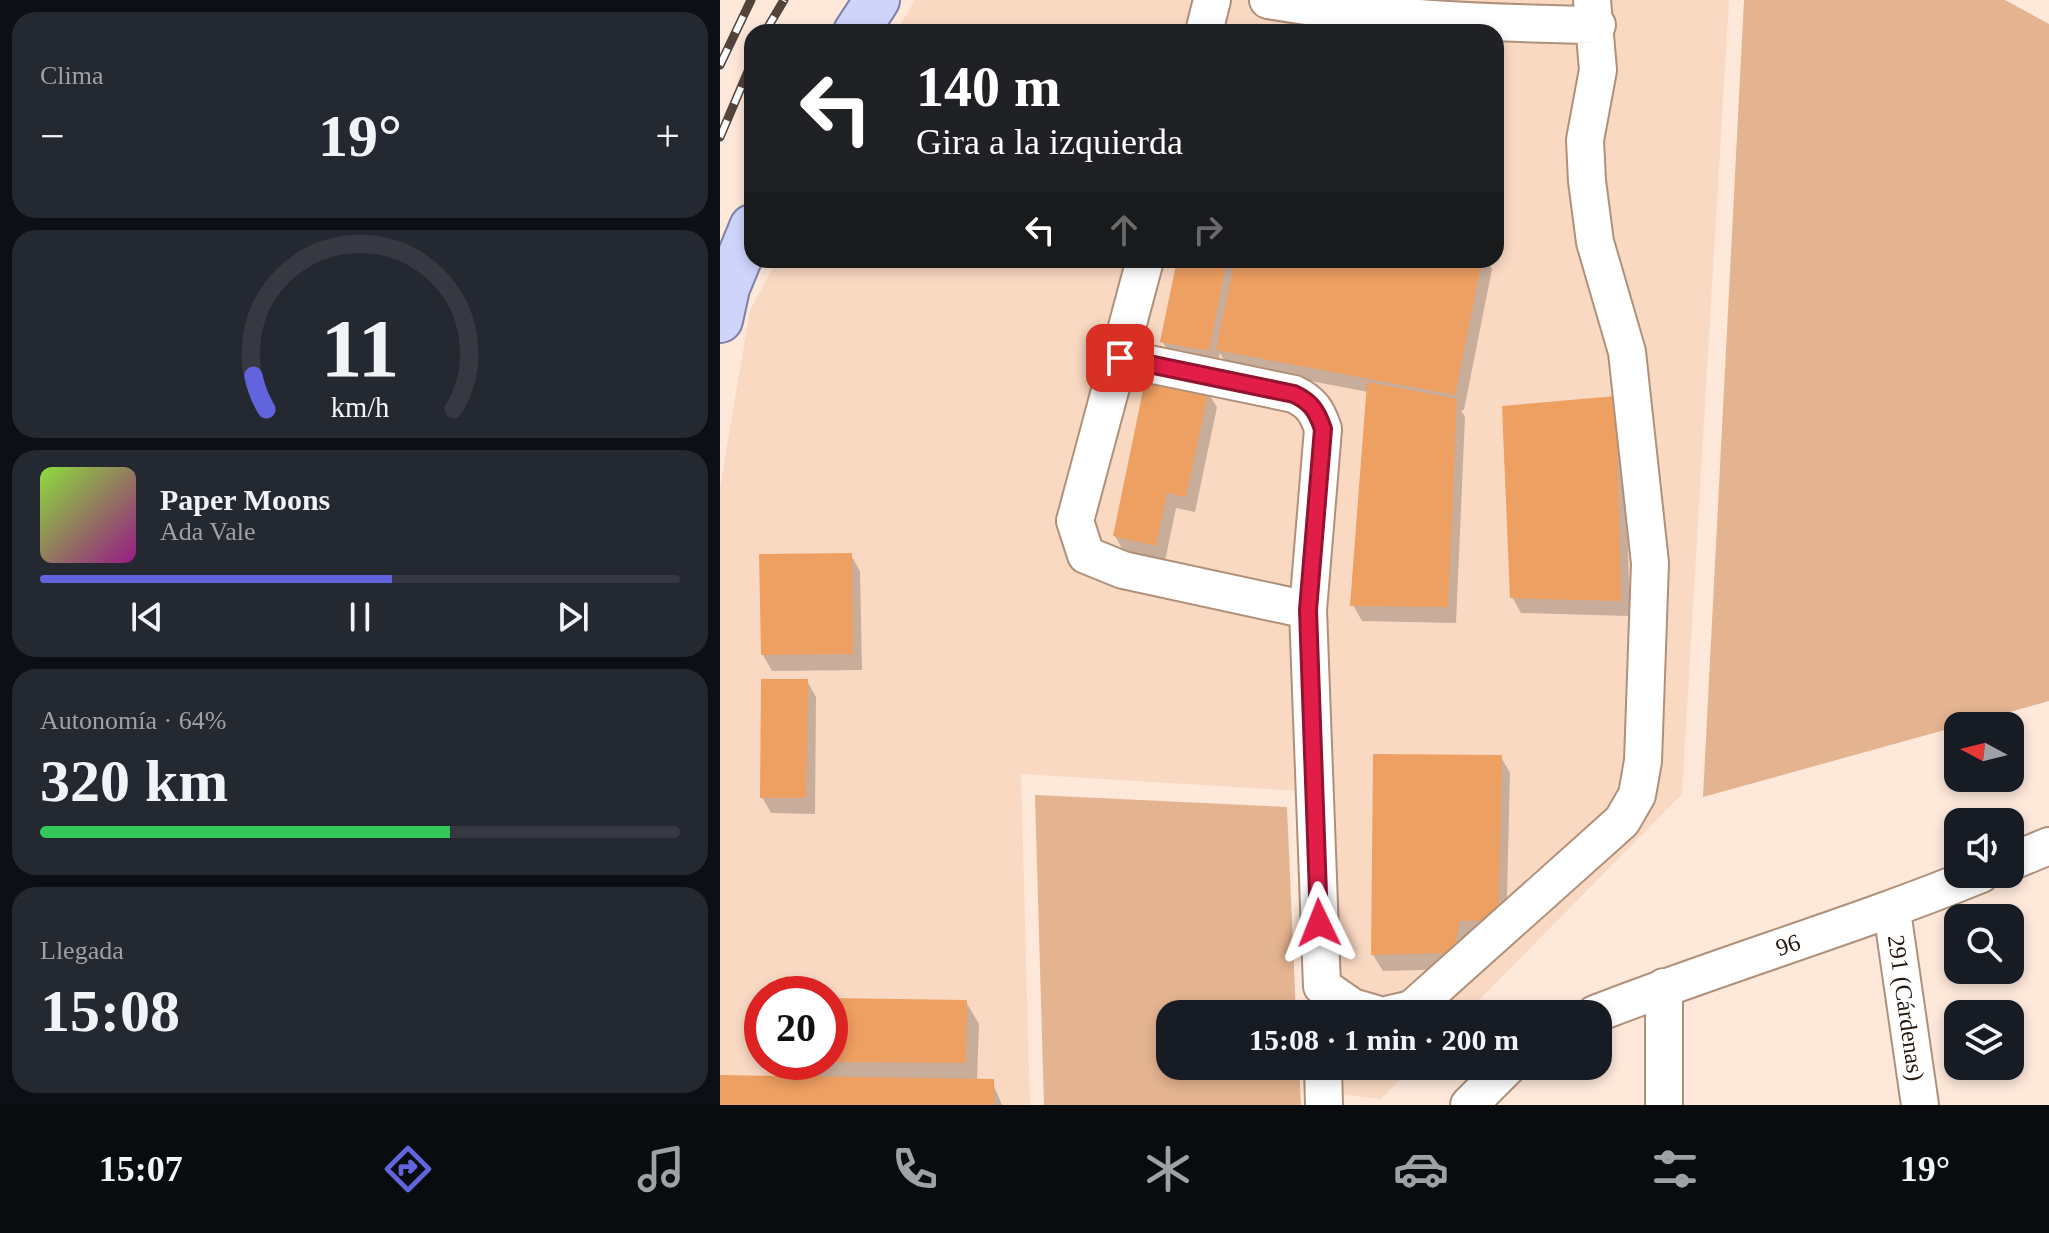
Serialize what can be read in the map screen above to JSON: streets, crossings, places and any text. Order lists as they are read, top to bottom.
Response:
{
  "streets": {
    "street": ["96", "291 (Cárdenas)"]
  },
  "crossings": [
    ["96", "291 (Cárdenas)"]
  ],
  "north": "left",
  "page": {
    "tile": [
      "Clima",
      ["Autonomía · 64%", "320 km"],
      ["Llegada", "15:08"]
    ],
    "turn": ["140 m", "Gira a la izquierda"],
    "heat": ["−", "19°", "+"],
    "song": ["Paper Moons", "Ada Vale"],
    "limit": "20",
    "trip": "15:08 · 1 min · 200 m",
    "tabs": ["15:07", "19°"],
    "gauge": ["11", "km/h"]
  }
}
